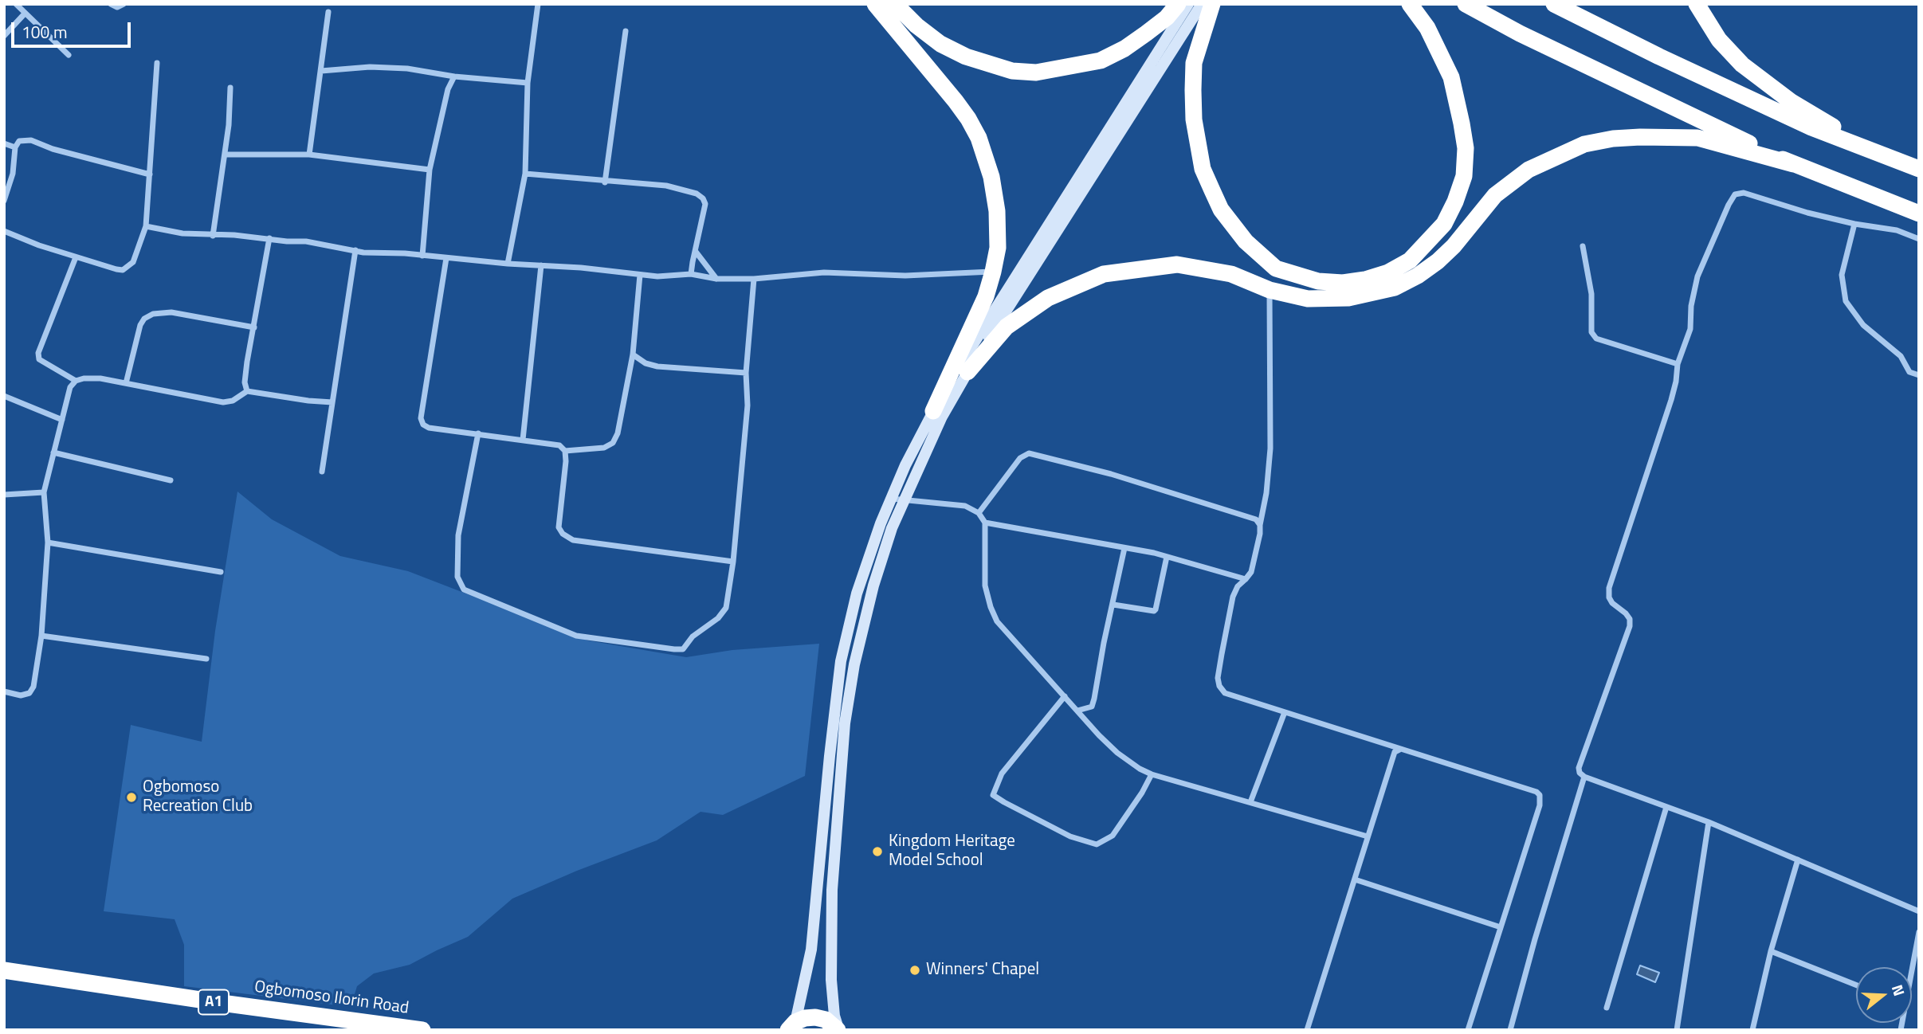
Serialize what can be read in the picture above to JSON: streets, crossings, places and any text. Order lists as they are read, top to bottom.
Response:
{
  "streets": {
    "highway": ["Ogbomoso Ilorin Road", "A1"]
  },
  "places": ["Ogbomoso Recreation Club", "Kingdom Heritage Model School", "Winners' Chapel"],
  "scale_bar": "100 m",
  "north": "right"
}
